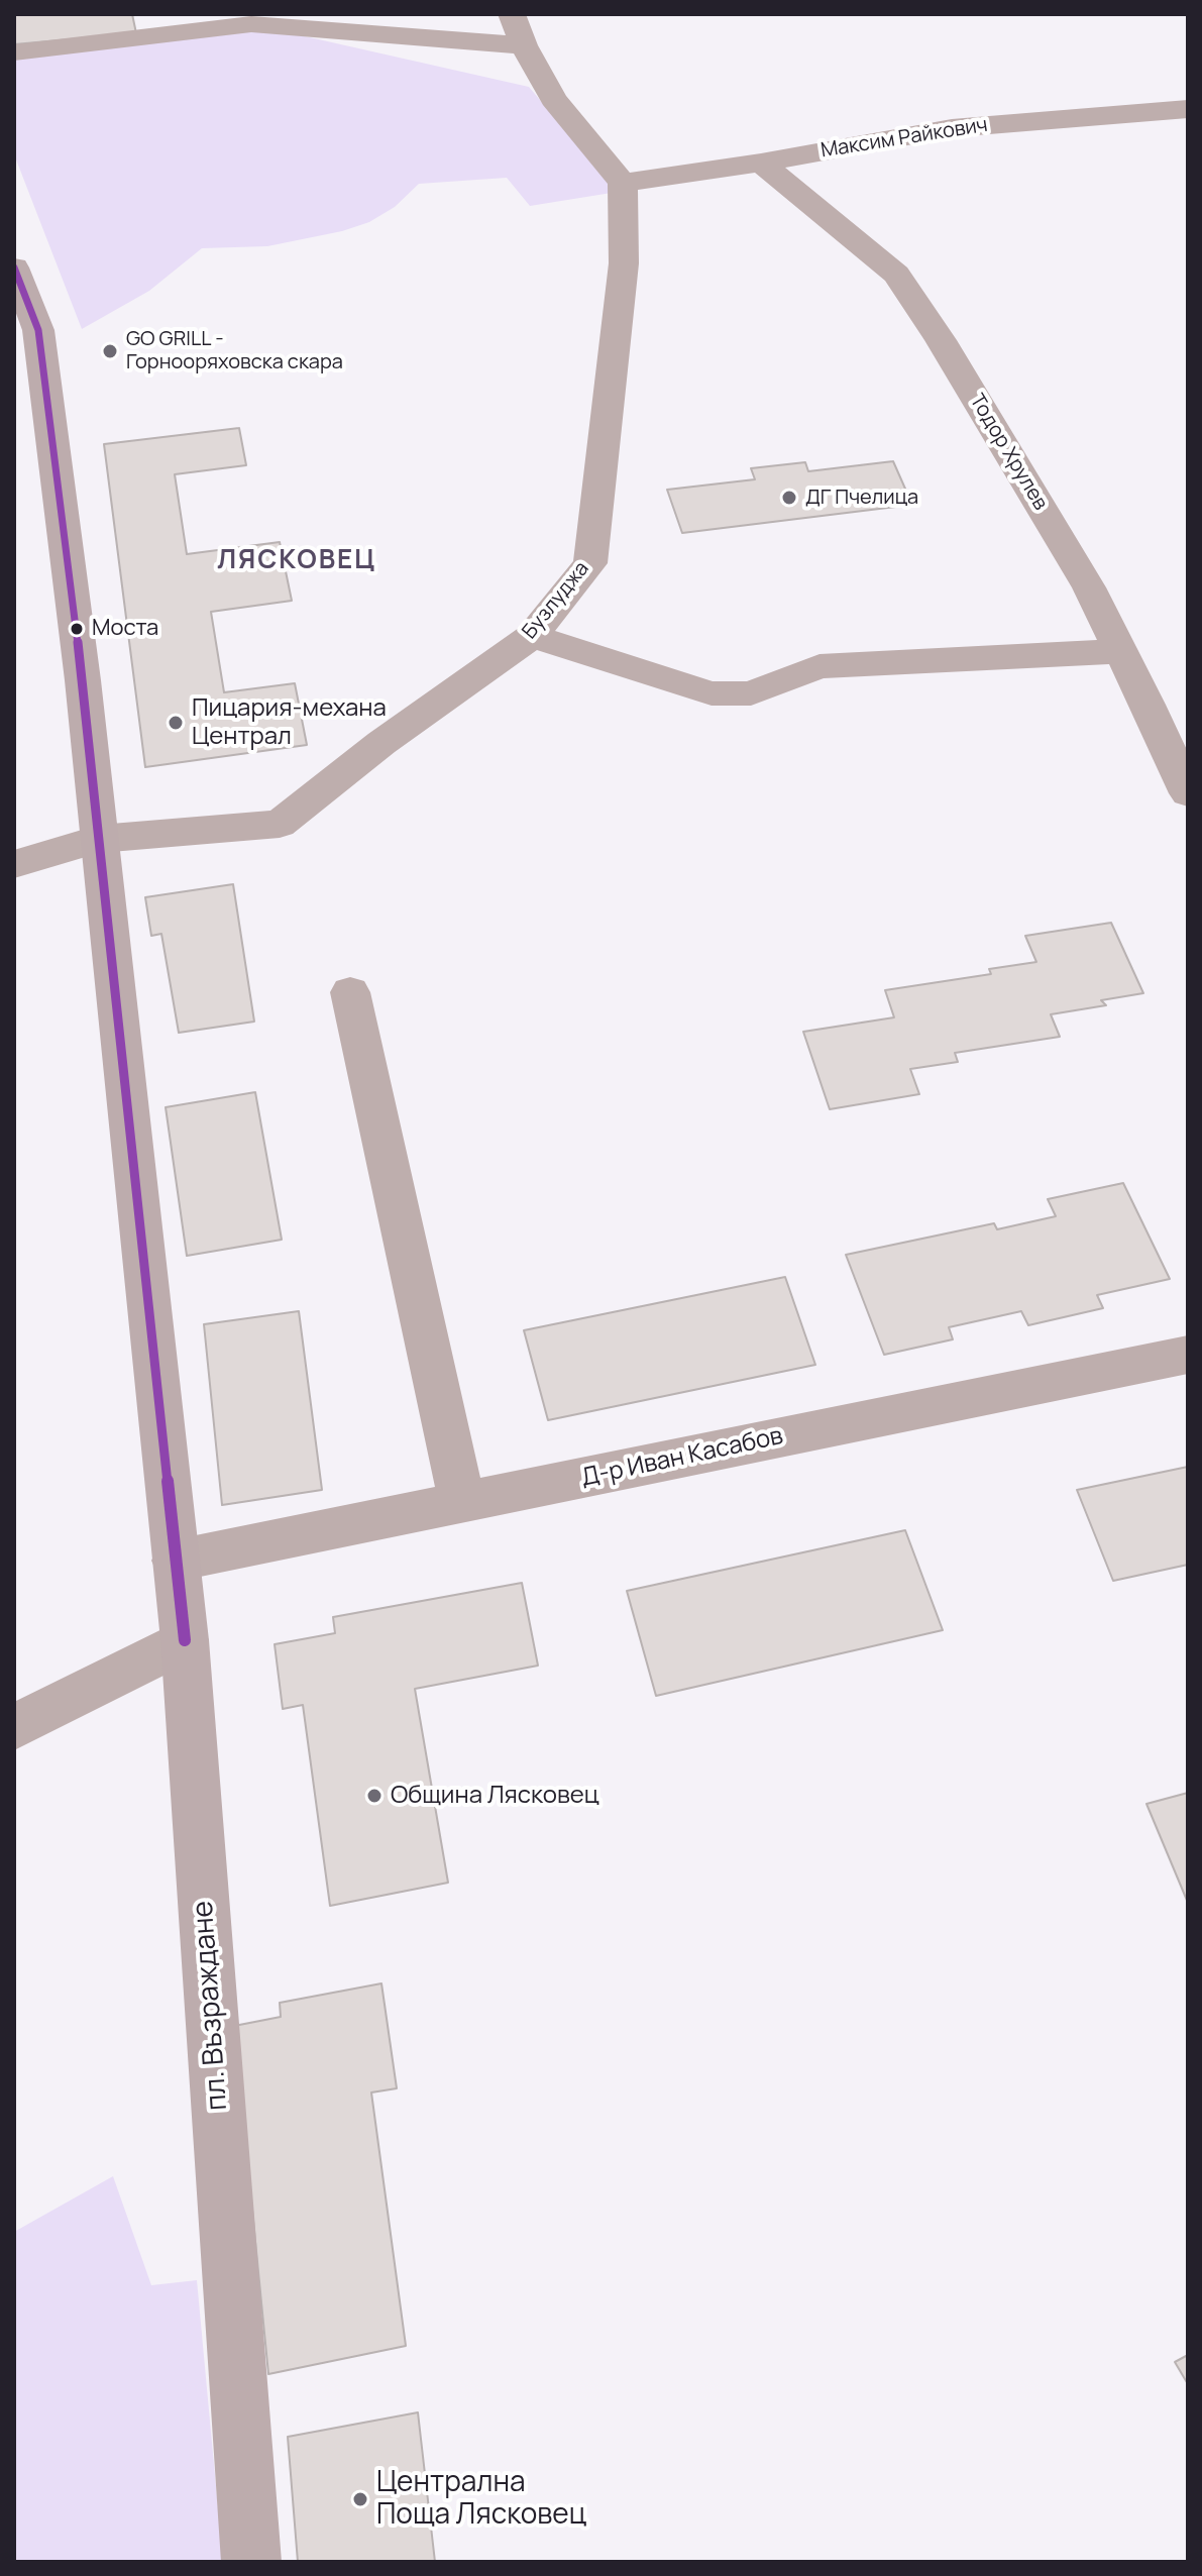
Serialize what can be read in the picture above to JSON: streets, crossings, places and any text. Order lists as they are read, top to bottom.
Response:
{
  "streets": {
    "street": [
      "Максим Райкович",
      "Тодор Хрулев",
      "Бузлуджа",
      "Д-р Иван Касабов",
      "пл. Възраждане"
    ]
  },
  "crossings": [
    ["Максим Райкович", "Тодор Хрулев"],
    ["Максим Райкович", "Бузлуджа"],
    ["Бузлуджа", "пл. Възраждане"],
    ["Д-р Иван Касабов", "пл. Възраждане"]
  ],
  "districts": ["ЛЯСКОВЕЦ"],
  "places": [
    "GO GRILL - Горнооряховска скара",
    "ДГ Пчелица",
    "Моста",
    "Пицария-механа Централ",
    "Община Лясковец",
    "Централна Поща Лясковец"
  ]
}
